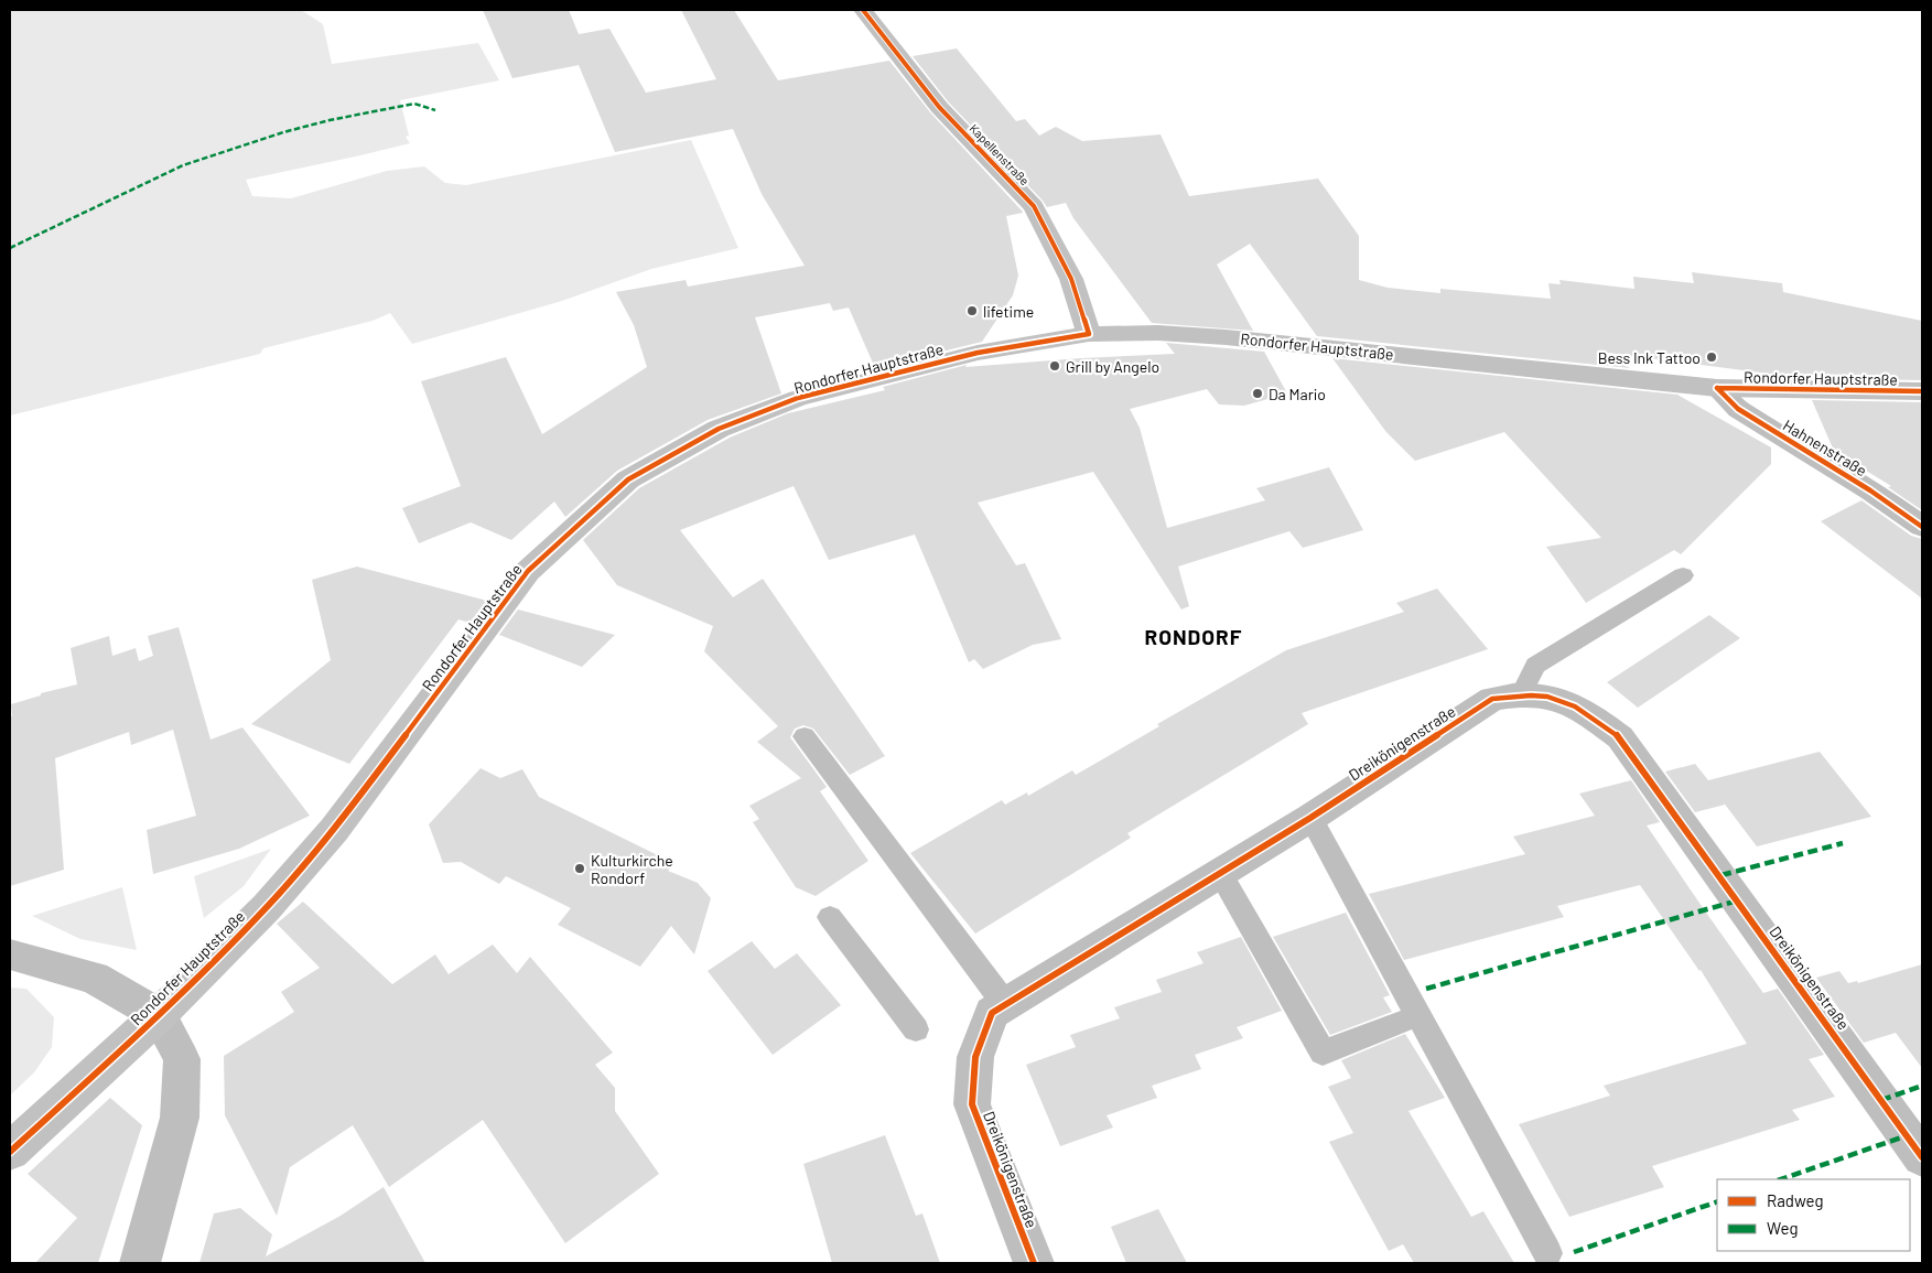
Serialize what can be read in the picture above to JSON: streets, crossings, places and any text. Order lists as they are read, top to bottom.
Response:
{
  "streets": {
    "main road": ["Kapellenstraße", "Rondorfer Hauptstraße"],
    "street": ["Hahnenstraße", "Dreikönigenstraße"]
  },
  "crossings": [
    ["Kapellenstraße", "Rondorfer Hauptstraße"],
    ["Rondorfer Hauptstraße", "Hahnenstraße"]
  ],
  "districts": ["RONDORF"],
  "places": [
    "lifetime",
    "Bess Ink Tattoo",
    "Grill by Angelo",
    "Da Mario",
    "Kulturkirche Rondorf"
  ],
  "legend": ["Radweg", "Weg"]
}
